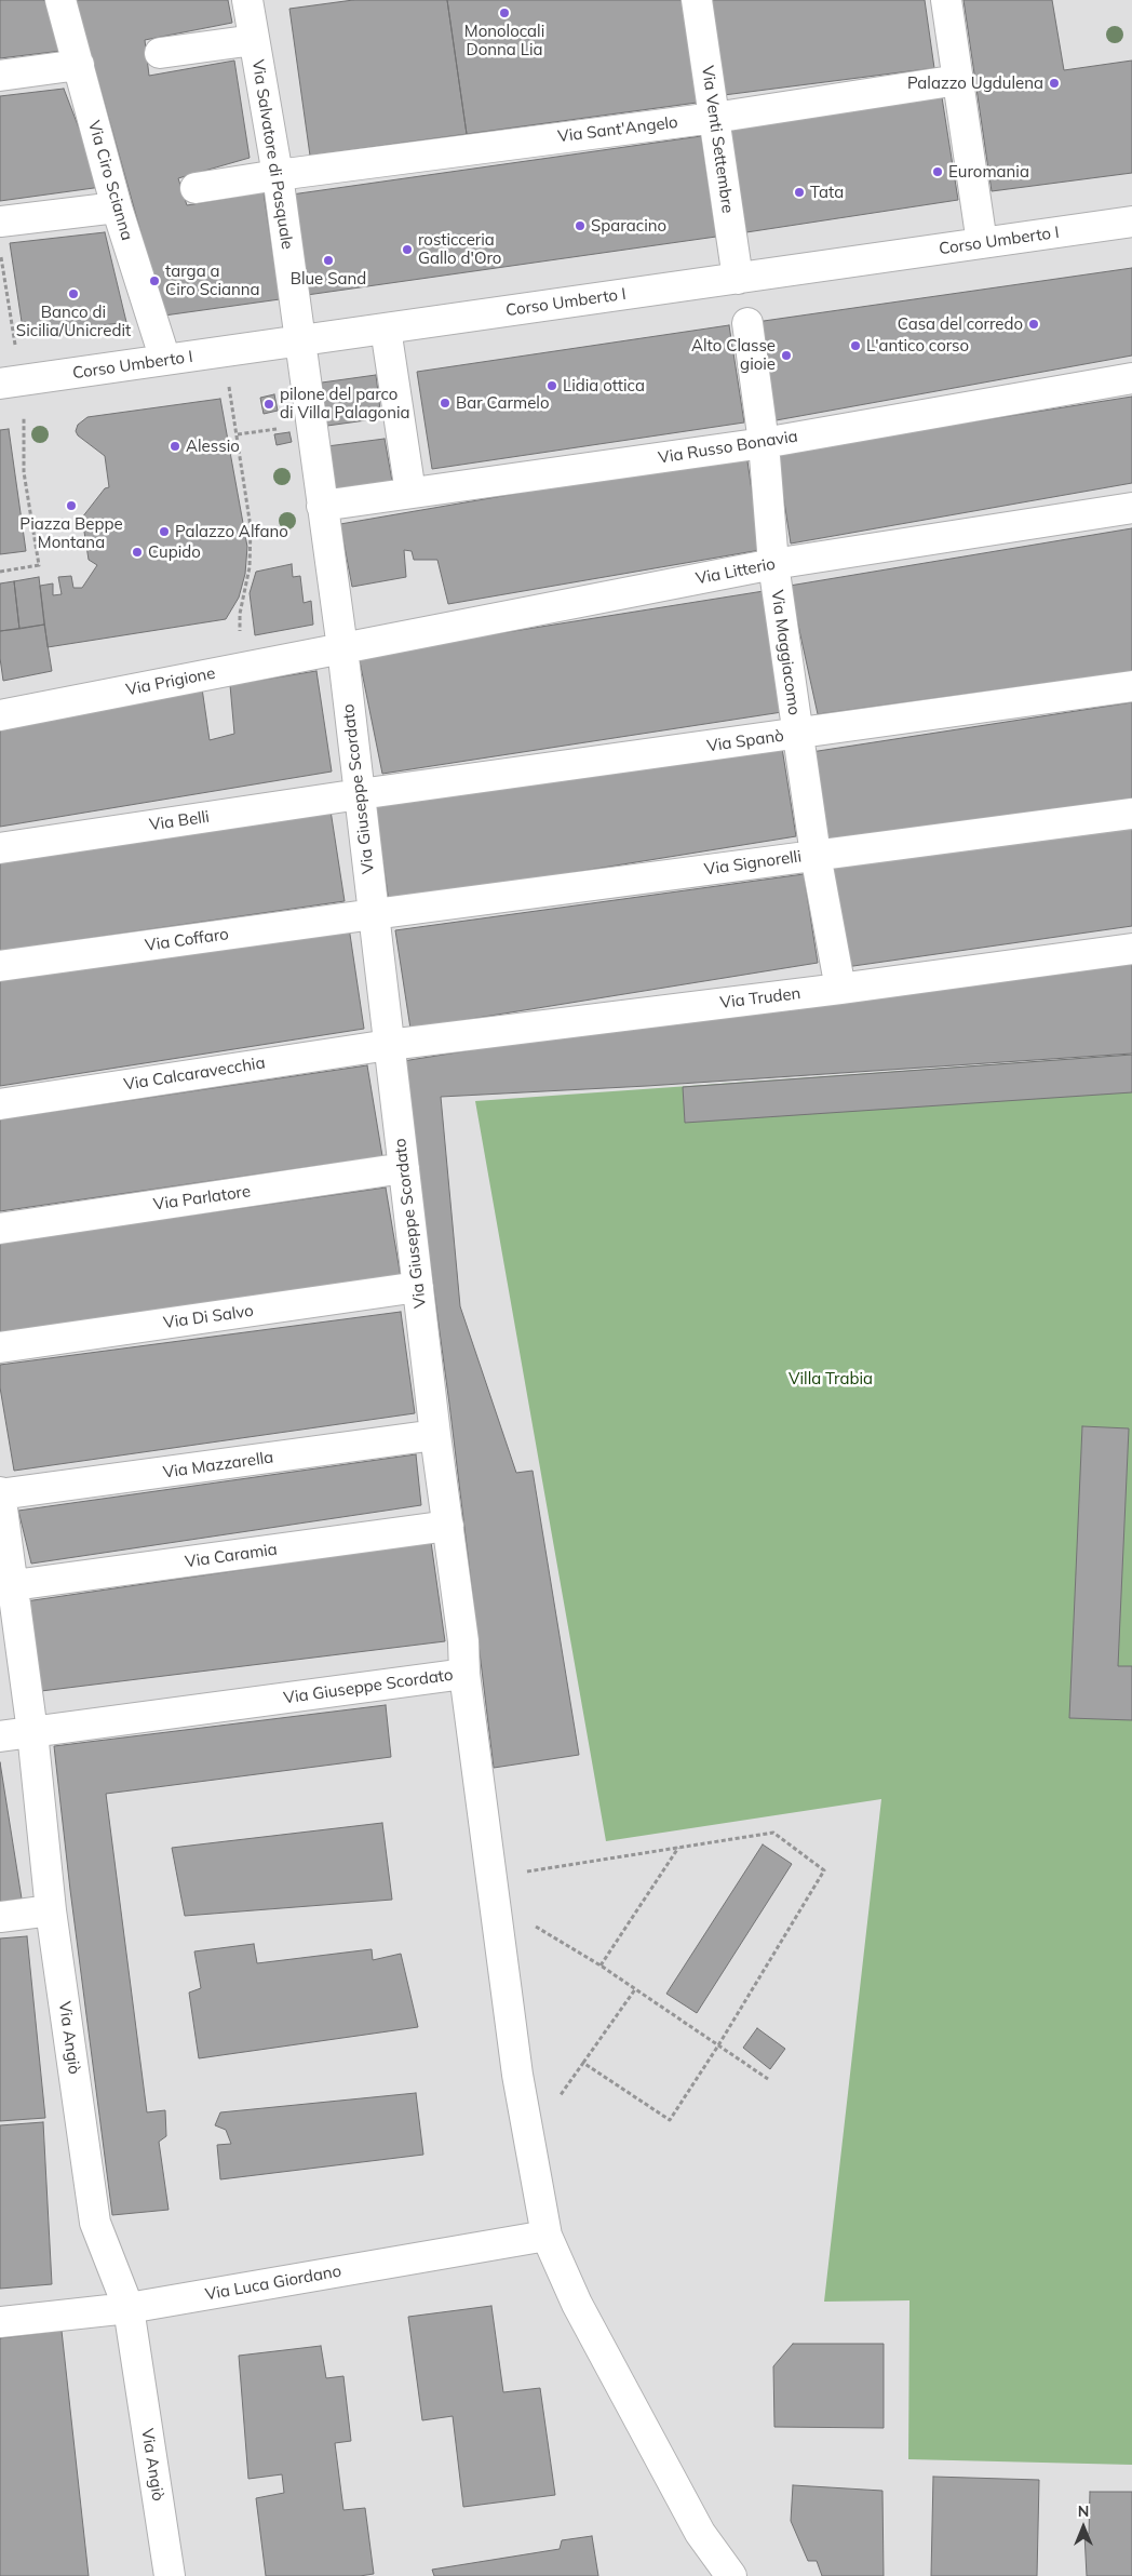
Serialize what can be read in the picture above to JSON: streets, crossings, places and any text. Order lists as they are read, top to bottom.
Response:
{
  "streets": {
    "street": [
      "Via Sant'Angelo",
      "Via Venti Settembre",
      "Via Salvatore di Pasquale",
      "Via Ciro Scianna",
      "Corso Umberto I",
      "Via Russo Bonavia",
      "Via Litterio",
      "Via Maggiacomo",
      "Via Prigione",
      "Via Spanò",
      "Via Giuseppe Scordato",
      "Via Belli",
      "Via Signorelli",
      "Via Coffaro",
      "Via Truden",
      "Via Calcaravecchia",
      "Via Parlatore",
      "Via Di Salvo",
      "Via Mazzarella",
      "Via Caramia",
      "Via Angiò",
      "Via Luca Giordano"
    ]
  },
  "crossings": [
    ["Via Sant'Angelo", "Via Venti Settembre"],
    ["Via Sant'Angelo", "Via Salvatore di Pasquale"],
    ["Via Venti Settembre", "Corso Umberto I"],
    ["Via Salvatore di Pasquale", "Corso Umberto I"],
    ["Via Salvatore di Pasquale", "Via Giuseppe Scordato"],
    ["Via Ciro Scianna", "Corso Umberto I"],
    ["Corso Umberto I", "Via Giuseppe Scordato"],
    ["Via Russo Bonavia", "Via Maggiacomo"],
    ["Via Russo Bonavia", "Via Giuseppe Scordato"],
    ["Via Litterio", "Via Maggiacomo"],
    ["Via Litterio", "Via Prigione"],
    ["Via Litterio", "Via Giuseppe Scordato"],
    ["Via Maggiacomo", "Via Spanò"],
    ["Via Maggiacomo", "Via Signorelli"],
    ["Via Maggiacomo", "Via Truden"],
    ["Via Prigione", "Via Giuseppe Scordato"],
    ["Via Spanò", "Via Giuseppe Scordato"],
    ["Via Spanò", "Via Belli"],
    ["Via Giuseppe Scordato", "Via Belli"],
    ["Via Giuseppe Scordato", "Via Signorelli"],
    ["Via Giuseppe Scordato", "Via Coffaro"],
    ["Via Giuseppe Scordato", "Via Truden"],
    ["Via Giuseppe Scordato", "Via Calcaravecchia"],
    ["Via Giuseppe Scordato", "Via Parlatore"],
    ["Via Giuseppe Scordato", "Via Di Salvo"],
    ["Via Giuseppe Scordato", "Via Mazzarella"],
    ["Via Giuseppe Scordato", "Via Caramia"],
    ["Via Giuseppe Scordato", "Via Angiò"],
    ["Via Signorelli", "Via Coffaro"],
    ["Via Truden", "Via Calcaravecchia"],
    ["Via Mazzarella", "Via Angiò"],
    ["Via Caramia", "Via Angiò"],
    ["Via Angiò", "Via Luca Giordano"]
  ],
  "parks": ["Villa Trabia"],
  "places": [
    "Monolocali Donna Lia",
    "Palazzo Ugdulena",
    "Euromania",
    "Tata",
    "Sparacino",
    "rosticceria Gallo d'Oro",
    "Blue Sand",
    "targa a Ciro Scianna",
    "Banco di Sicilia/Unicredit",
    "Casa del corredo",
    "L'antico corso",
    "Alto Classe gioie",
    "Lidia ottica",
    "Bar Carmelo",
    "pilone del parco di Villa Palagonia",
    "Alessio",
    "Piazza Beppe Montana",
    "Palazzo Alfano",
    "Cupido"
  ],
  "north": "top"
}
